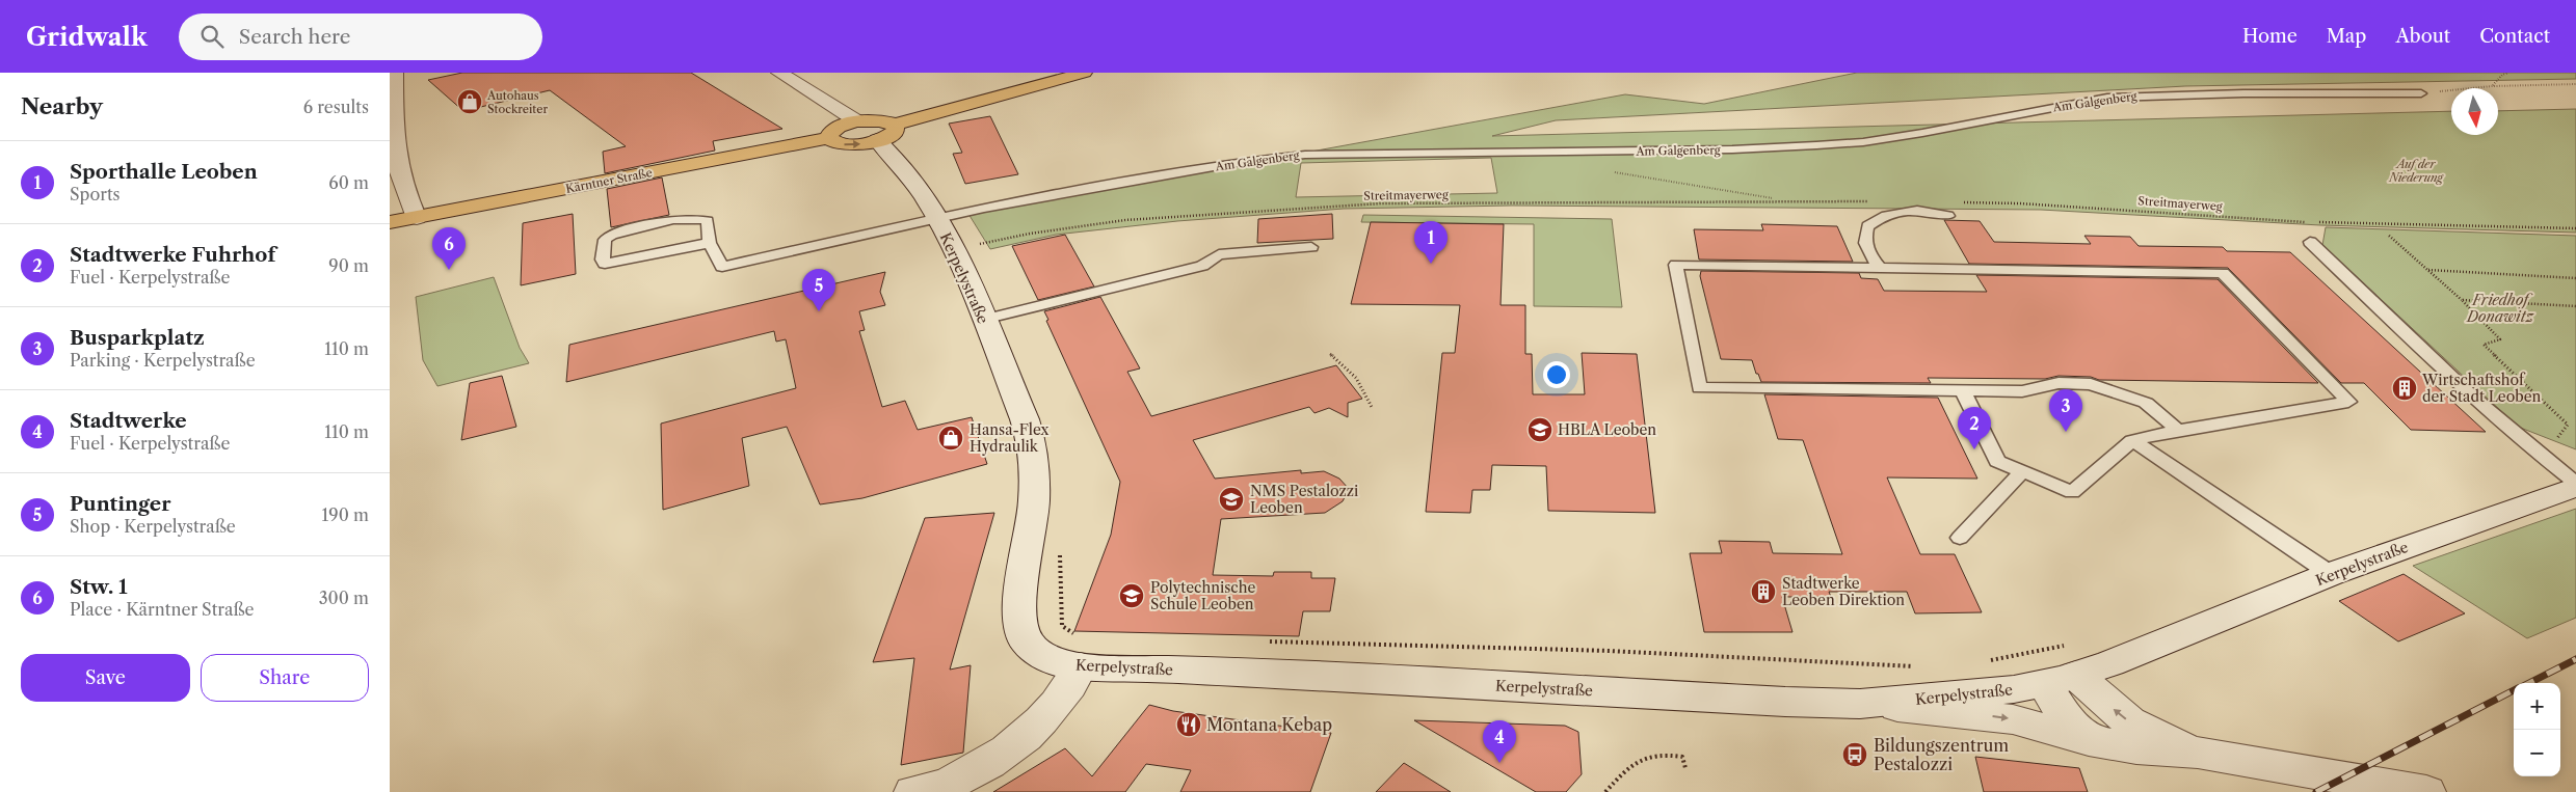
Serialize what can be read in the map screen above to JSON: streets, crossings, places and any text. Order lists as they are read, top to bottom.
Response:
{
  "streets": {
    "main road": ["Kärntner Straße", "Kerpelystraße"],
    "lane": ["Am Galgenberg"],
    "path": ["Streitmayerweg"]
  },
  "crossings": [
    ["Am Galgenberg", "Kerpelystraße"],
    ["Streitmayerweg", "Kerpelystraße"]
  ],
  "parks": ["Auf der Niederung", "Friedhof Donawitz"],
  "places": {
    "shop": ["Autohaus Stockreiter", "Hansa-Flex Hydraulik"],
    "building": ["Wirtschaftshof der Stadt Leoben", "Stadtwerke Leoben Direktion"],
    "school or university": ["HBLA Leoben", "NMS Pestalozzi Leoben", "Polytechnische Schule Leoben"],
    "restaurant": ["Montana Kebap"],
    "bus stop": ["Bildungszentrum Pestalozzi"]
  },
  "north": "bottom",
  "page": {
    "header": "Gridwalk",
    "search": "Search here",
    "nav": [
      "Home",
      "Map",
      "About",
      "Contact"
    ],
    "heading": ["Nearby", "6 results"],
    "list": [
      {
        "mark": "1",
        "name": "Sporthalle Leoben",
        "note": "Sports",
        "value": "60 m"
      },
      {
        "mark": "2",
        "name": "Stadtwerke Fuhrhof",
        "note": "Fuel · Kerpelystraße",
        "value": "90 m"
      },
      {
        "mark": "3",
        "name": "Busparkplatz",
        "note": "Parking · Kerpelystraße",
        "value": "110 m"
      },
      {
        "mark": "4",
        "name": "Stadtwerke",
        "note": "Fuel · Kerpelystraße",
        "value": "110 m"
      },
      {
        "mark": "5",
        "name": "Puntinger",
        "note": "Shop · Kerpelystraße",
        "value": "190 m"
      },
      {
        "mark": "6",
        "name": "Stw. 1",
        "note": "Place · Kärntner Straße",
        "value": "300 m"
      }
    ],
    "pins": [
      "1",
      "6",
      "5",
      "3",
      "2",
      "4"
    ],
    "buttons": ["Save", "Share"],
    "map_buttons": ["+", "−"]
  }
}
